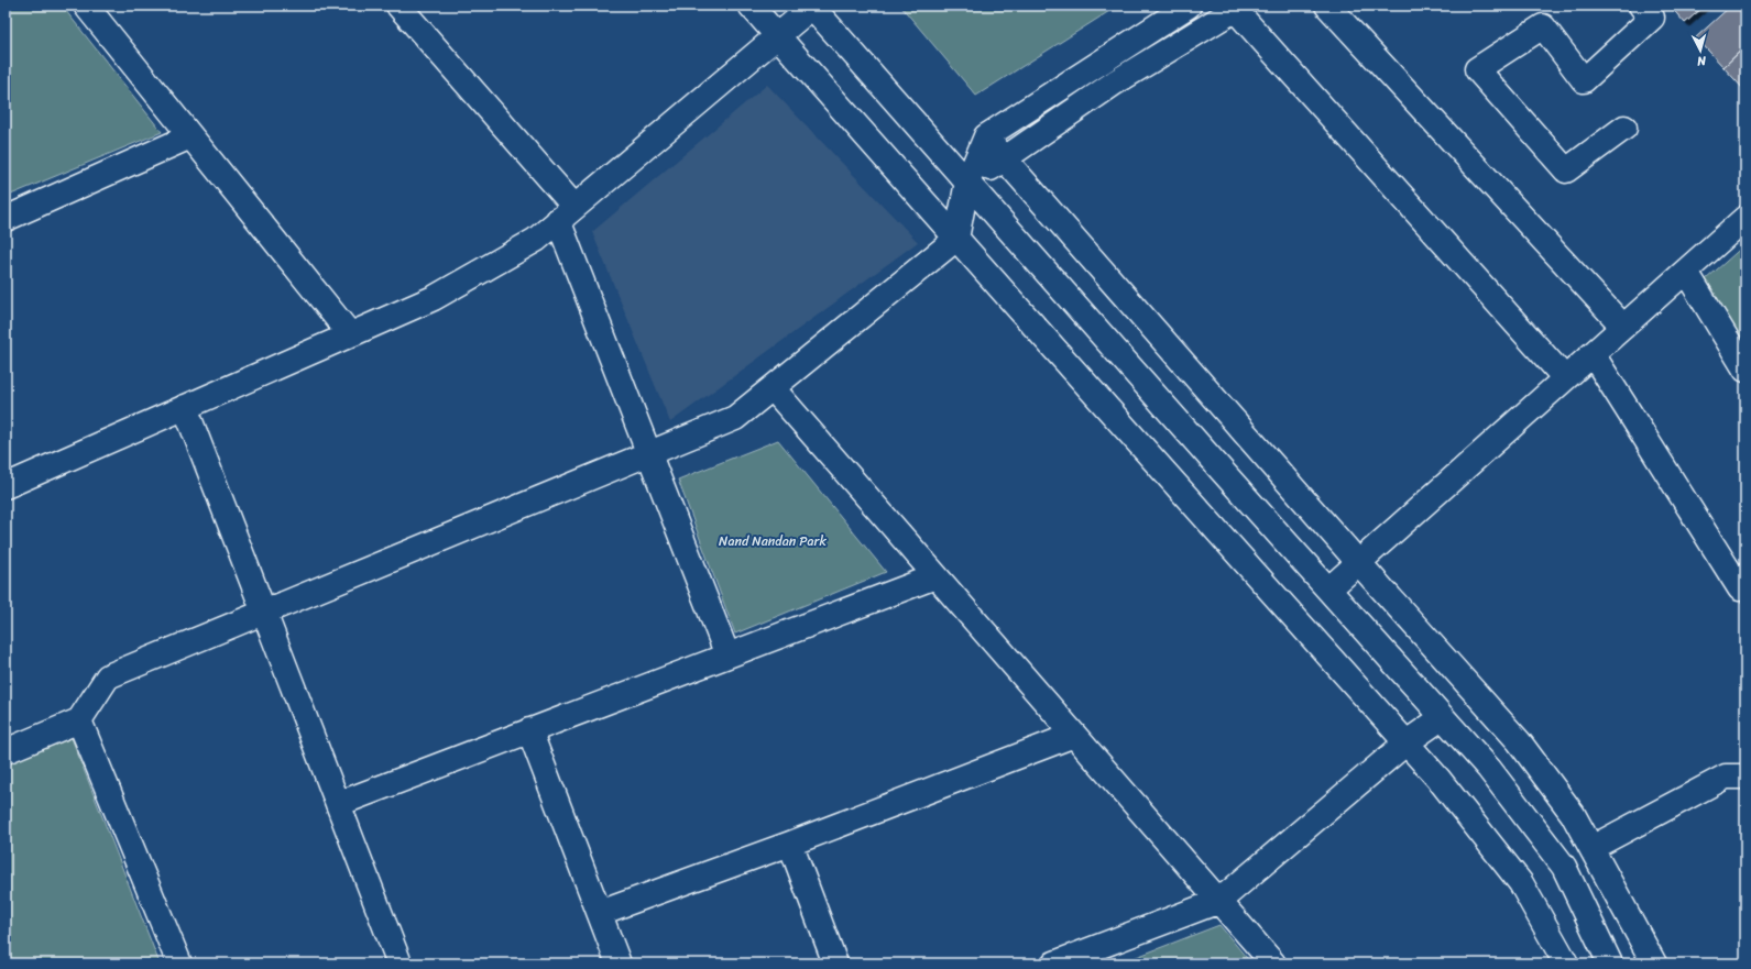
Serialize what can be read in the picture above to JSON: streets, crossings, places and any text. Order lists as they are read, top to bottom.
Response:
{
  "parks": ["Nand Nandan Park"],
  "north": "bottom"
}
